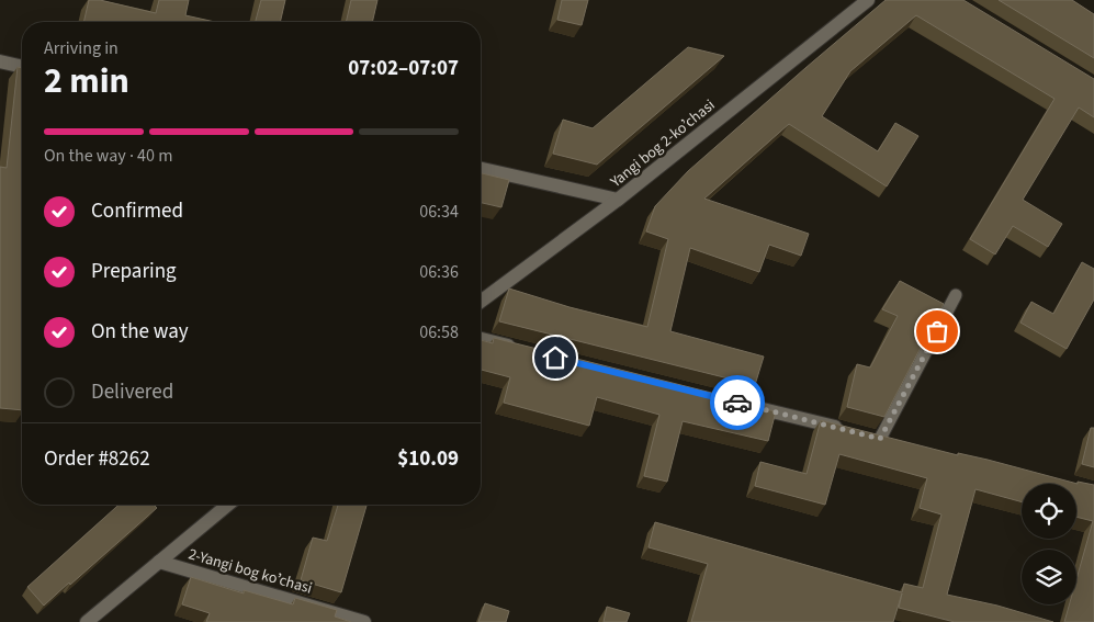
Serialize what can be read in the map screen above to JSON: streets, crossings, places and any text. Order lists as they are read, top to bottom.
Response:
{
  "streets": {
    "street": ["Yangi bog 2-koʼchasi", "2-Yangi bog koʼchasi"]
  },
  "page": {
    "heading": ["2 min", "Arriving in", "07:02–07:07"],
    "panel": ["Order #8262", "$10.09"],
    "bar": "On the way · 40 m",
    "list": [
      ["Confirmed", "06:34"],
      ["Preparing", "06:36"],
      ["On the way", "06:58"],
      "Delivered"
    ]
  }
}
